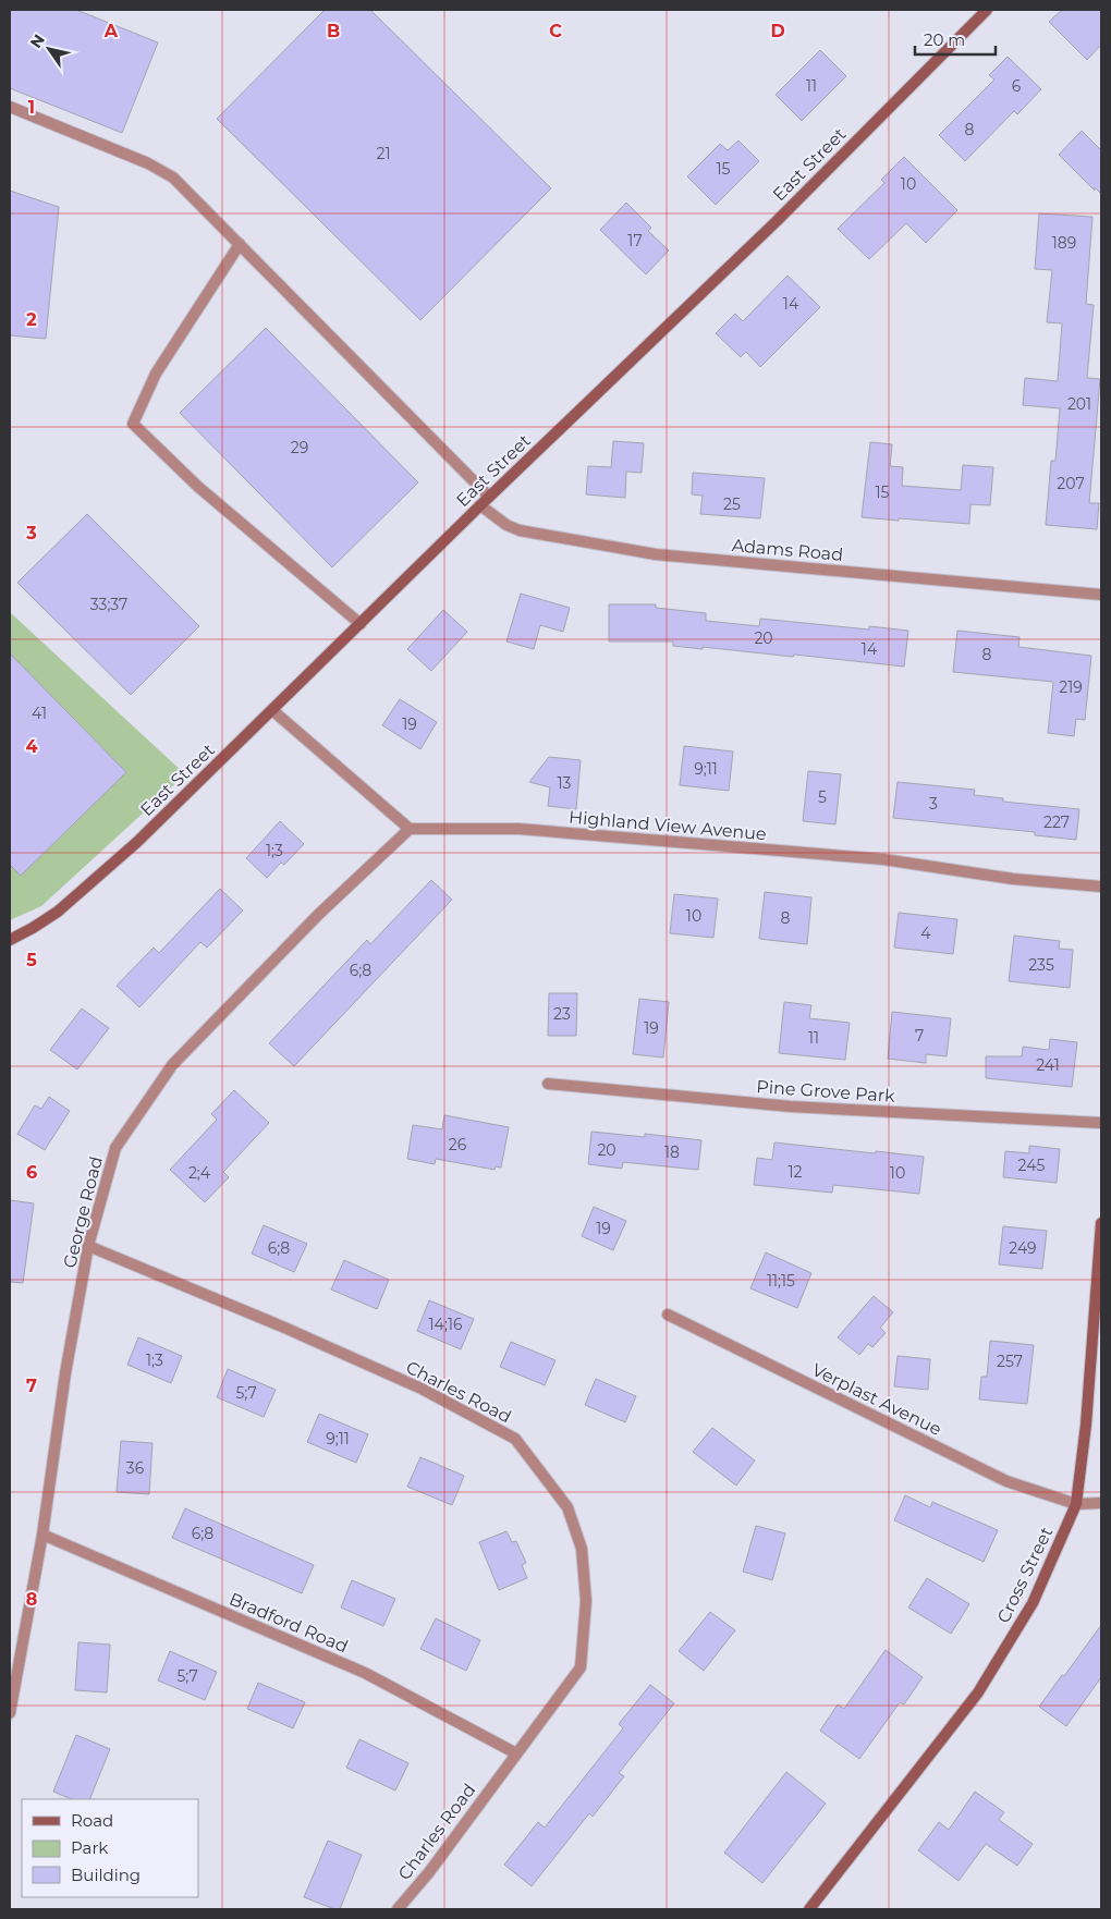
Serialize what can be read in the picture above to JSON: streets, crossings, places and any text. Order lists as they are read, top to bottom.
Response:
{
  "streets": {
    "street": [
      "East Street",
      "Adams Road",
      "Highland View Avenue",
      "Pine Grove Park",
      "George Road",
      "Charles Road",
      "Verplast Avenue",
      "Cross Street",
      "Bradford Road"
    ]
  },
  "crossings": [
    ["East Street", "Adams Road"],
    ["Highland View Avenue", "George Road"],
    ["George Road", "Charles Road"],
    ["George Road", "Bradford Road"],
    ["Charles Road", "Bradford Road"],
    ["Verplast Avenue", "Cross Street"]
  ],
  "house_numbers": [
    "11",
    "6",
    "8",
    "21",
    "15",
    "10",
    "17",
    "189",
    "14",
    "201",
    "29",
    "207",
    "15",
    "25",
    "33;37",
    "20",
    "14",
    "8",
    "219",
    "41",
    "19",
    "9;11",
    "13",
    "5",
    "3",
    "227",
    "1;3",
    "10",
    "8",
    "4",
    "235",
    "6;8",
    "23",
    "19",
    "7",
    "11",
    "241",
    "26",
    "20",
    "18",
    "245",
    "12",
    "2;4",
    "10",
    "19",
    "6;8",
    "249",
    "11;15",
    "14;16",
    "1;3",
    "257",
    "5;7",
    "9;11",
    "36",
    "6;8",
    "5;7"
  ],
  "legend": ["Road", "Park", "Building"],
  "scale_bar": "20 m",
  "north": "top left",
  "grid": {
    "columns": [
      "A",
      "B",
      "C",
      "D"
    ],
    "rows": [
      "1",
      "2",
      "3",
      "4",
      "5",
      "6",
      "7",
      "8"
    ]
  }
}
